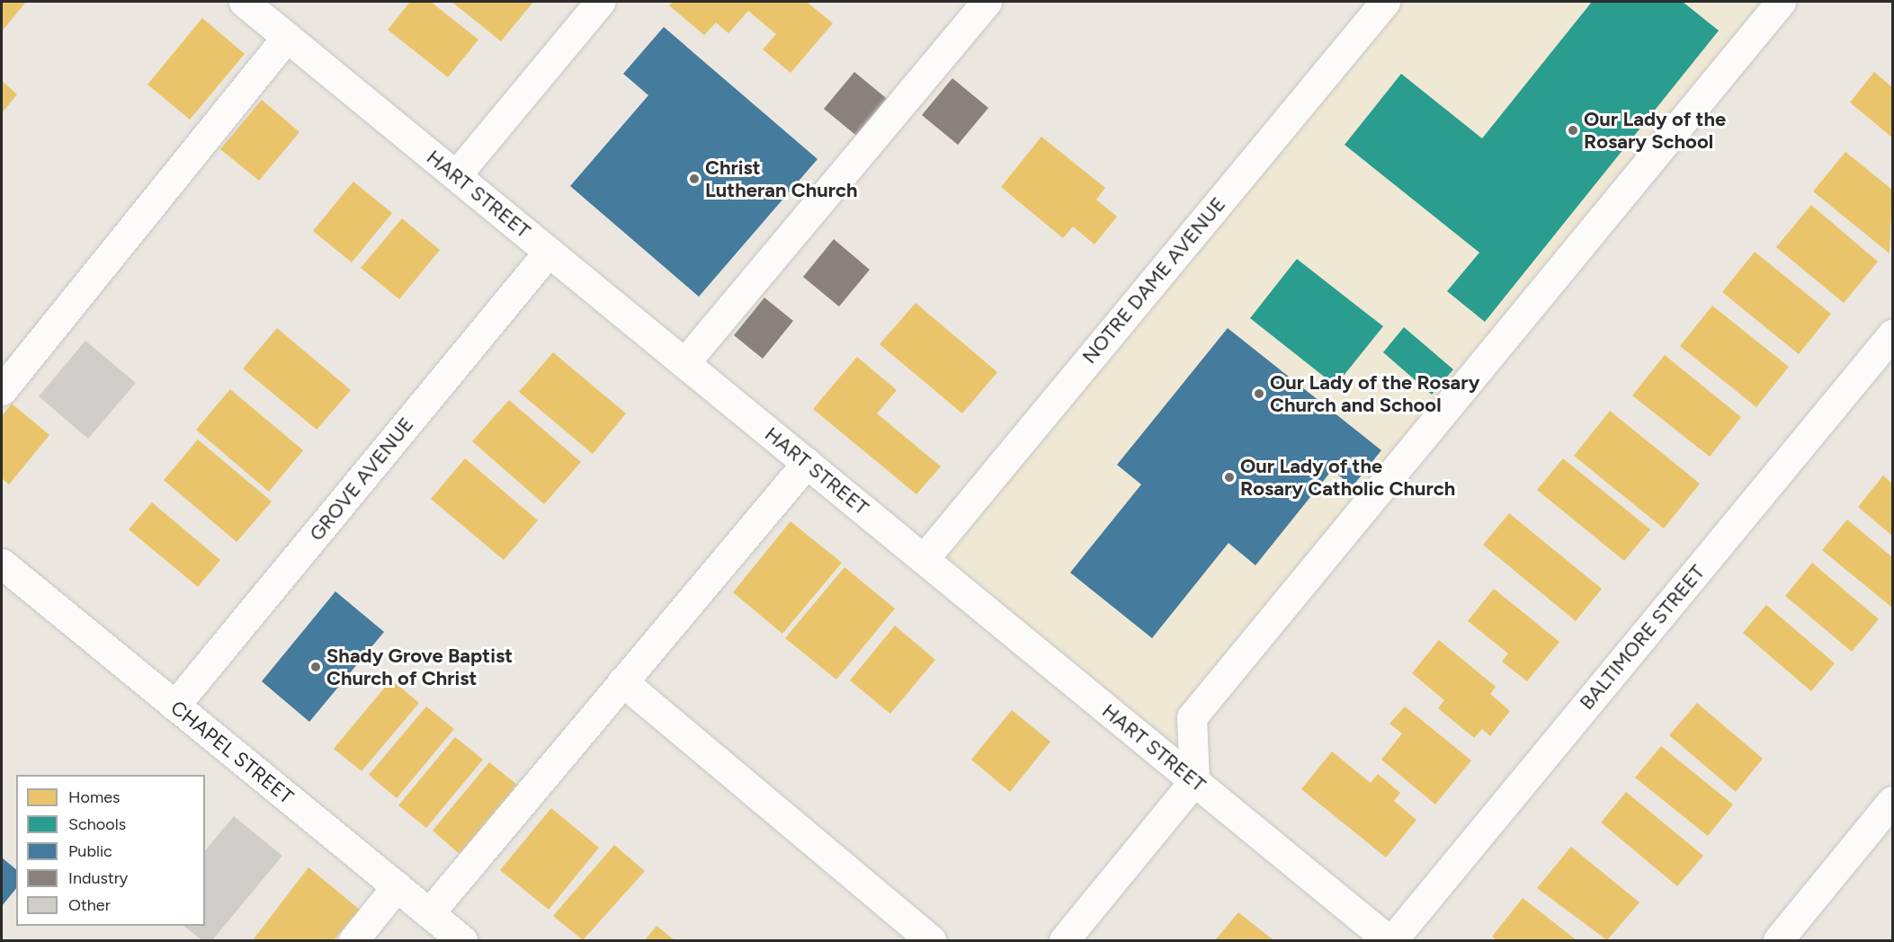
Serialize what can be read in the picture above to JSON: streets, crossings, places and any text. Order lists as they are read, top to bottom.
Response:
{
  "streets": {
    "street": [
      "HART STREET",
      "NOTRE DAME AVENUE",
      "GROVE AVENUE",
      "BALTIMORE STREET",
      "CHAPEL STREET"
    ]
  },
  "crossings": [
    ["HART STREET", "NOTRE DAME AVENUE"],
    ["HART STREET", "GROVE AVENUE"],
    ["HART STREET", "BALTIMORE STREET"],
    ["GROVE AVENUE", "CHAPEL STREET"]
  ],
  "places": [
    "Our Lady of the Rosary School",
    "Christ Lutheran Church",
    "Our Lady of the Rosary Church and School",
    "Our Lady of the Rosary Catholic Church",
    "Shady Grove Baptist Church of Christ"
  ],
  "legend": [
    "Homes",
    "Schools",
    "Public",
    "Industry",
    "Other"
  ]
}
